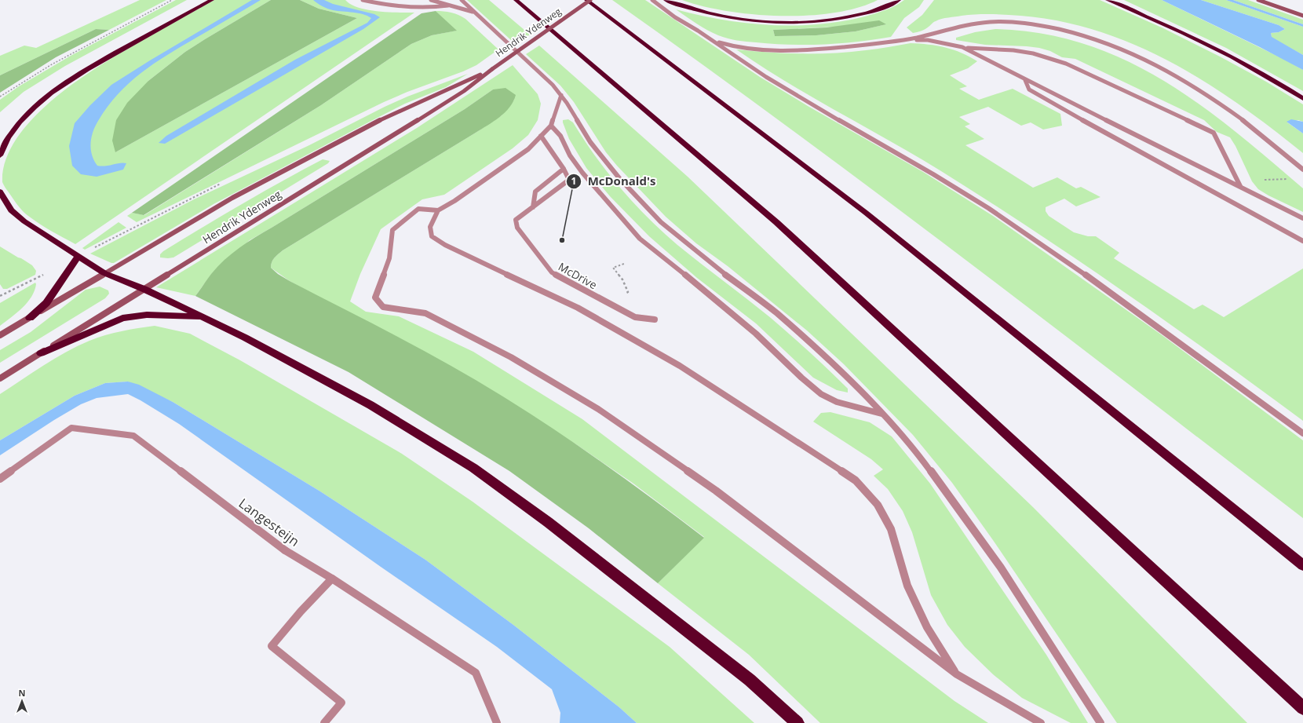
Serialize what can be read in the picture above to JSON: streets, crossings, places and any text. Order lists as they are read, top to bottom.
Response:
{
  "streets": {
    "main road": ["Hendrik Ydenweg"],
    "street": ["McDrive", "Langesteijn"]
  },
  "places": ["McDonald's"],
  "north": "top"
}
